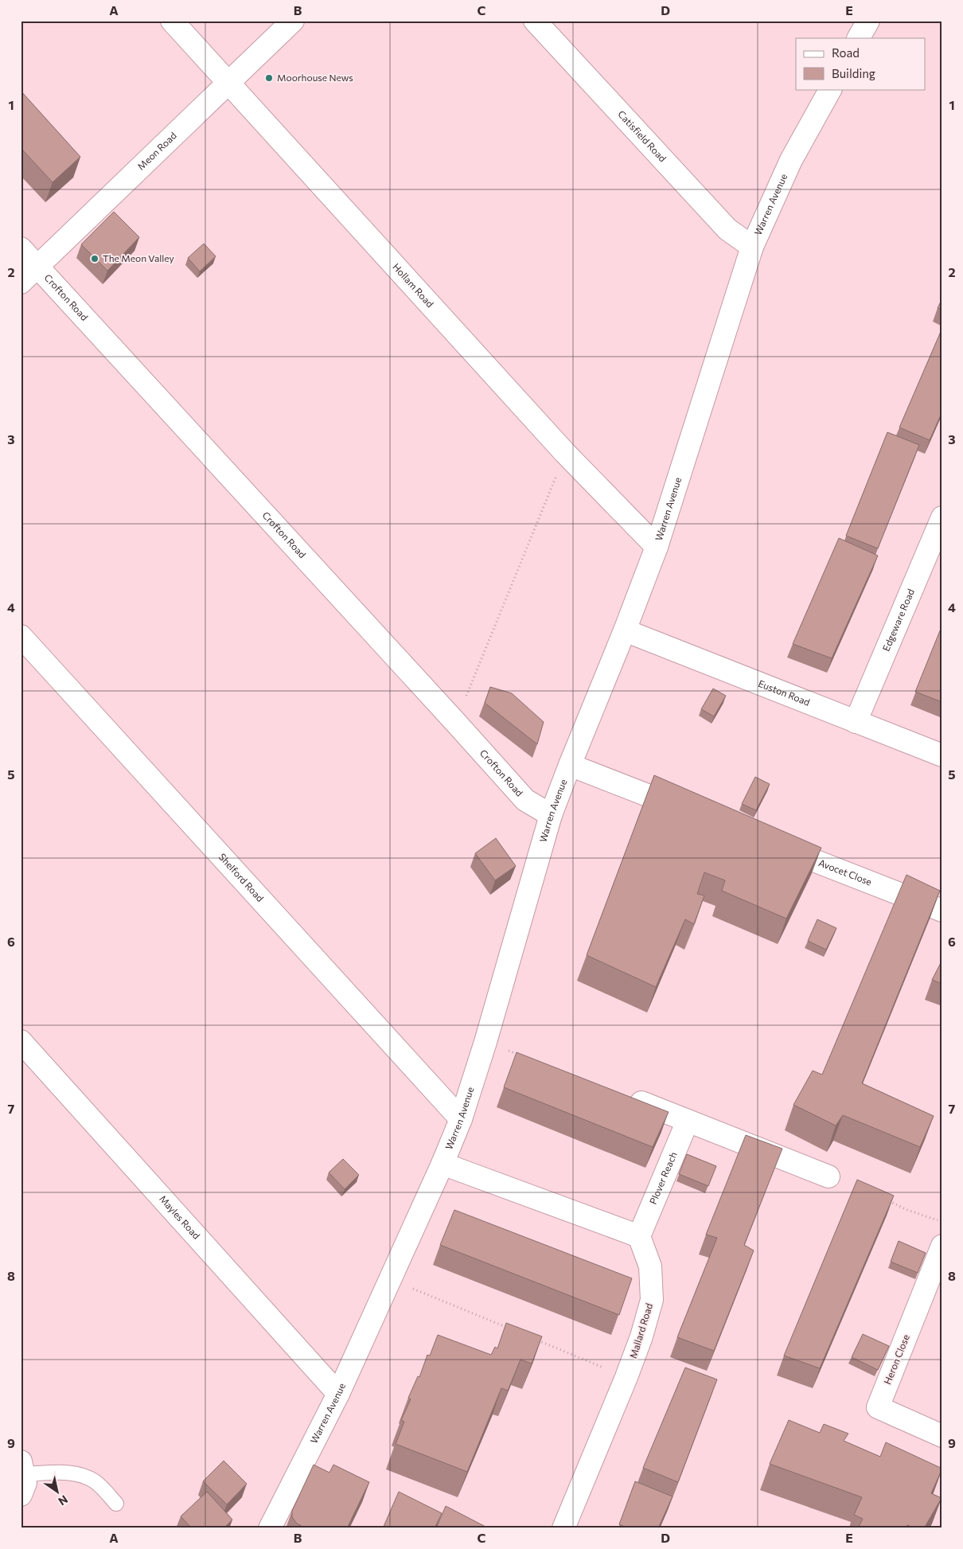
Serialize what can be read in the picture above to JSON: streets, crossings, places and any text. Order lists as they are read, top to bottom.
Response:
{
  "streets": {
    "street": [
      "Catisfield Road",
      "Meon Road",
      "Warren Avenue",
      "Hollam Road",
      "Crofton Road",
      "Edgeware Road",
      "Euston Road",
      "Avocet Close",
      "Shelford Road",
      "Plover Reach",
      "Mayles Road",
      "Mallard Road",
      "Heron Close"
    ]
  },
  "crossings": [
    ["Catisfield Road", "Warren Avenue"],
    ["Meon Road", "Hollam Road"],
    ["Meon Road", "Crofton Road"],
    ["Warren Avenue", "Hollam Road"],
    ["Warren Avenue", "Crofton Road"],
    ["Warren Avenue", "Euston Road"],
    ["Warren Avenue", "Shelford Road"],
    ["Warren Avenue", "Mayles Road"],
    ["Edgeware Road", "Euston Road"],
    ["Plover Reach", "Mallard Road"]
  ],
  "places": ["Moorhouse News", "The Meon Valley"],
  "legend": ["Road", "Building"],
  "north": "bottom right",
  "grid": {
    "columns": [
      "A",
      "B",
      "C",
      "D",
      "E"
    ],
    "rows": [
      "1",
      "2",
      "3",
      "4",
      "5",
      "6",
      "7",
      "8",
      "9"
    ]
  }
}
